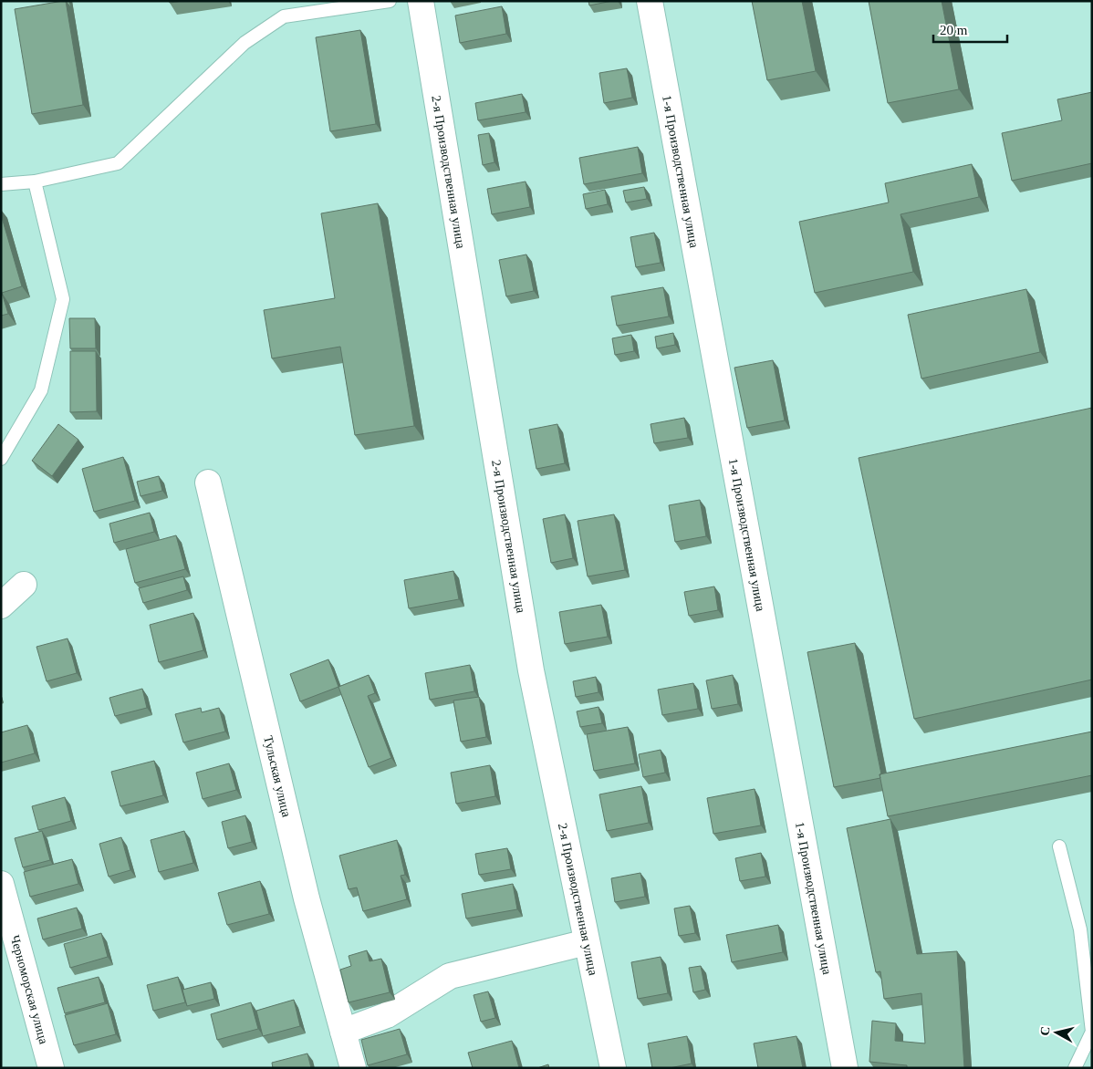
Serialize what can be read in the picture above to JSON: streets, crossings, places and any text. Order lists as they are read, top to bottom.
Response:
{
  "streets": {
    "street": [
      "2-я Производственная улица",
      "1-я Производственная улица",
      "Тульская улица",
      "Черноморская улица"
    ]
  },
  "scale_bar": "20 m",
  "north": "left"
}
